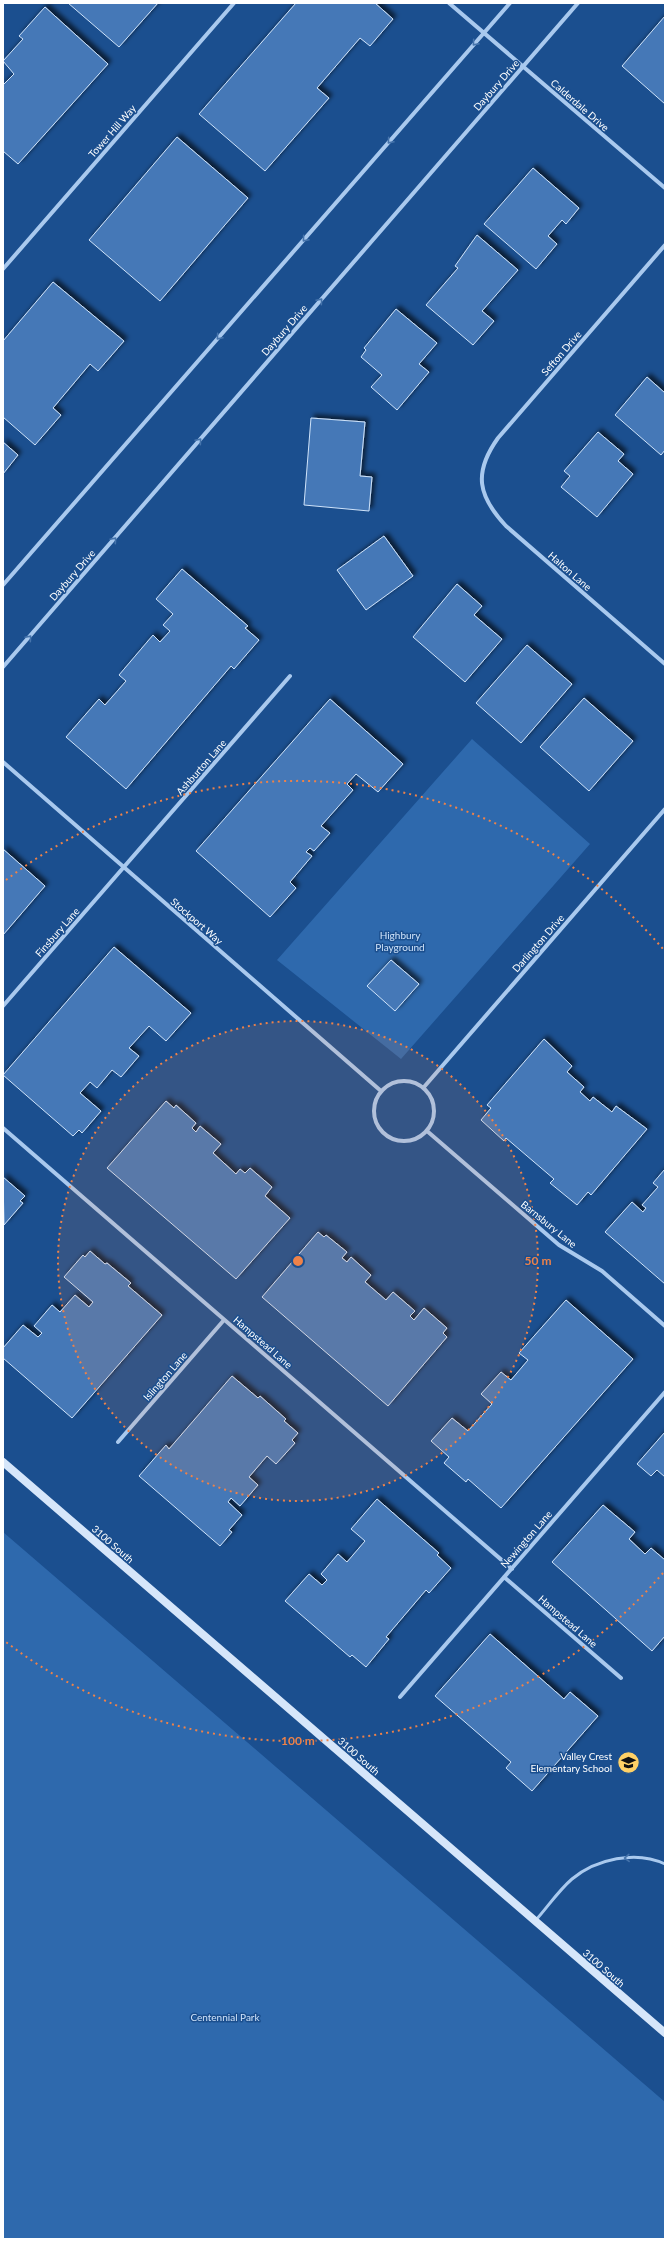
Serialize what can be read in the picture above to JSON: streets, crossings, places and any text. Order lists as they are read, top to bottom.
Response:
{
  "streets": {
    "main road": ["3100 South"],
    "street": [
      "Daybury Drive",
      "Calderdale Drive",
      "Tower Hill Way",
      "Sefton Drive",
      "Halton Lane",
      "Ashburton Lane",
      "Stockport Way",
      "Finsbury Lane",
      "Darlington Drive",
      "Barnsbury Lane",
      "Hampstead Lane",
      "Islington Lane",
      "Newington Lane"
    ]
  },
  "crossings": [
    ["Daybury Drive", "Calderdale Drive"],
    ["Sefton Drive", "Halton Lane"],
    ["Ashburton Lane", "Stockport Way"],
    ["Ashburton Lane", "Finsbury Lane"],
    ["Stockport Way", "Finsbury Lane"],
    ["Stockport Way", "Darlington Drive"],
    ["Stockport Way", "Barnsbury Lane"],
    ["Darlington Drive", "Barnsbury Lane"],
    ["Hampstead Lane", "Islington Lane"],
    ["Hampstead Lane", "Newington Lane"]
  ],
  "one_way": ["Daybury Drive"],
  "parks": ["Highbury Playground", "Centennial Park"],
  "places": {
    "school or university": ["Valley Crest Elementary School"]
  },
  "rings": ["50 m", "100 m"]
}
